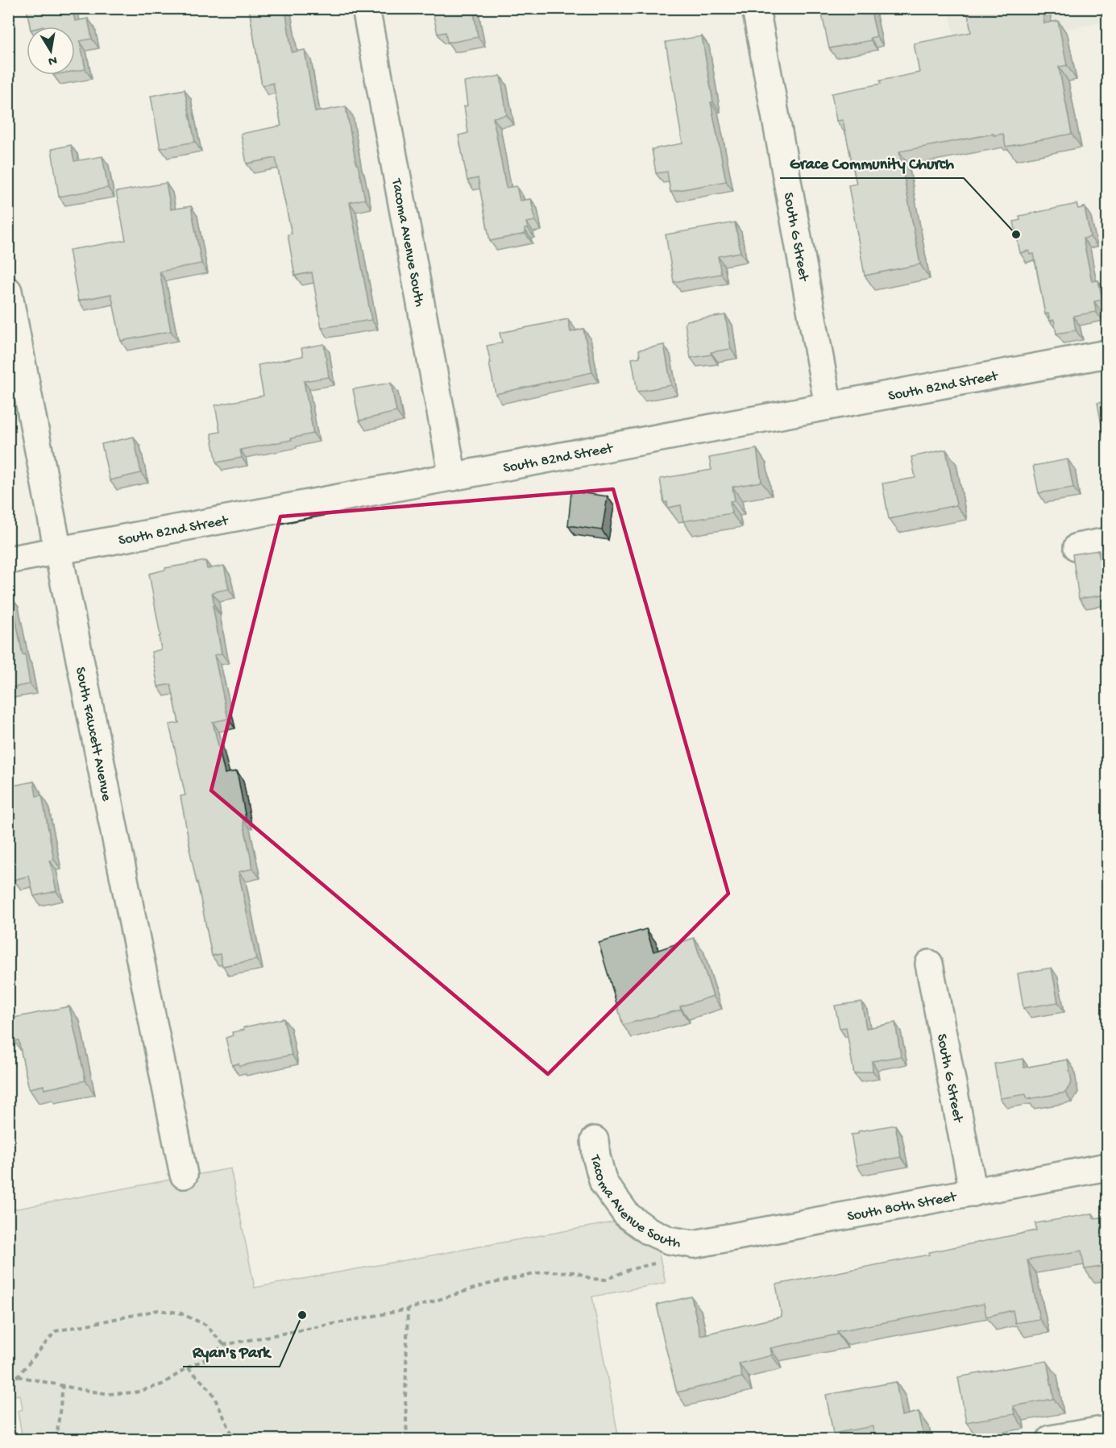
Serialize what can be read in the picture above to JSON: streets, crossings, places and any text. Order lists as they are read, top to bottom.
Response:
{
  "streets": {
    "street": [
      "South G Street",
      "Tacoma Avenue South",
      "South 82nd Street",
      "South Fawcett Avenue",
      "South 80th Street"
    ]
  },
  "crossings": [
    ["South G Street", "South 82nd Street"],
    ["South G Street", "South 80th Street"],
    ["Tacoma Avenue South", "South 82nd Street"],
    ["Tacoma Avenue South", "South 80th Street"],
    ["South 82nd Street", "South Fawcett Avenue"]
  ],
  "places": ["Grace Community Church", "Ryan's Park"],
  "north": "bottom"
}
